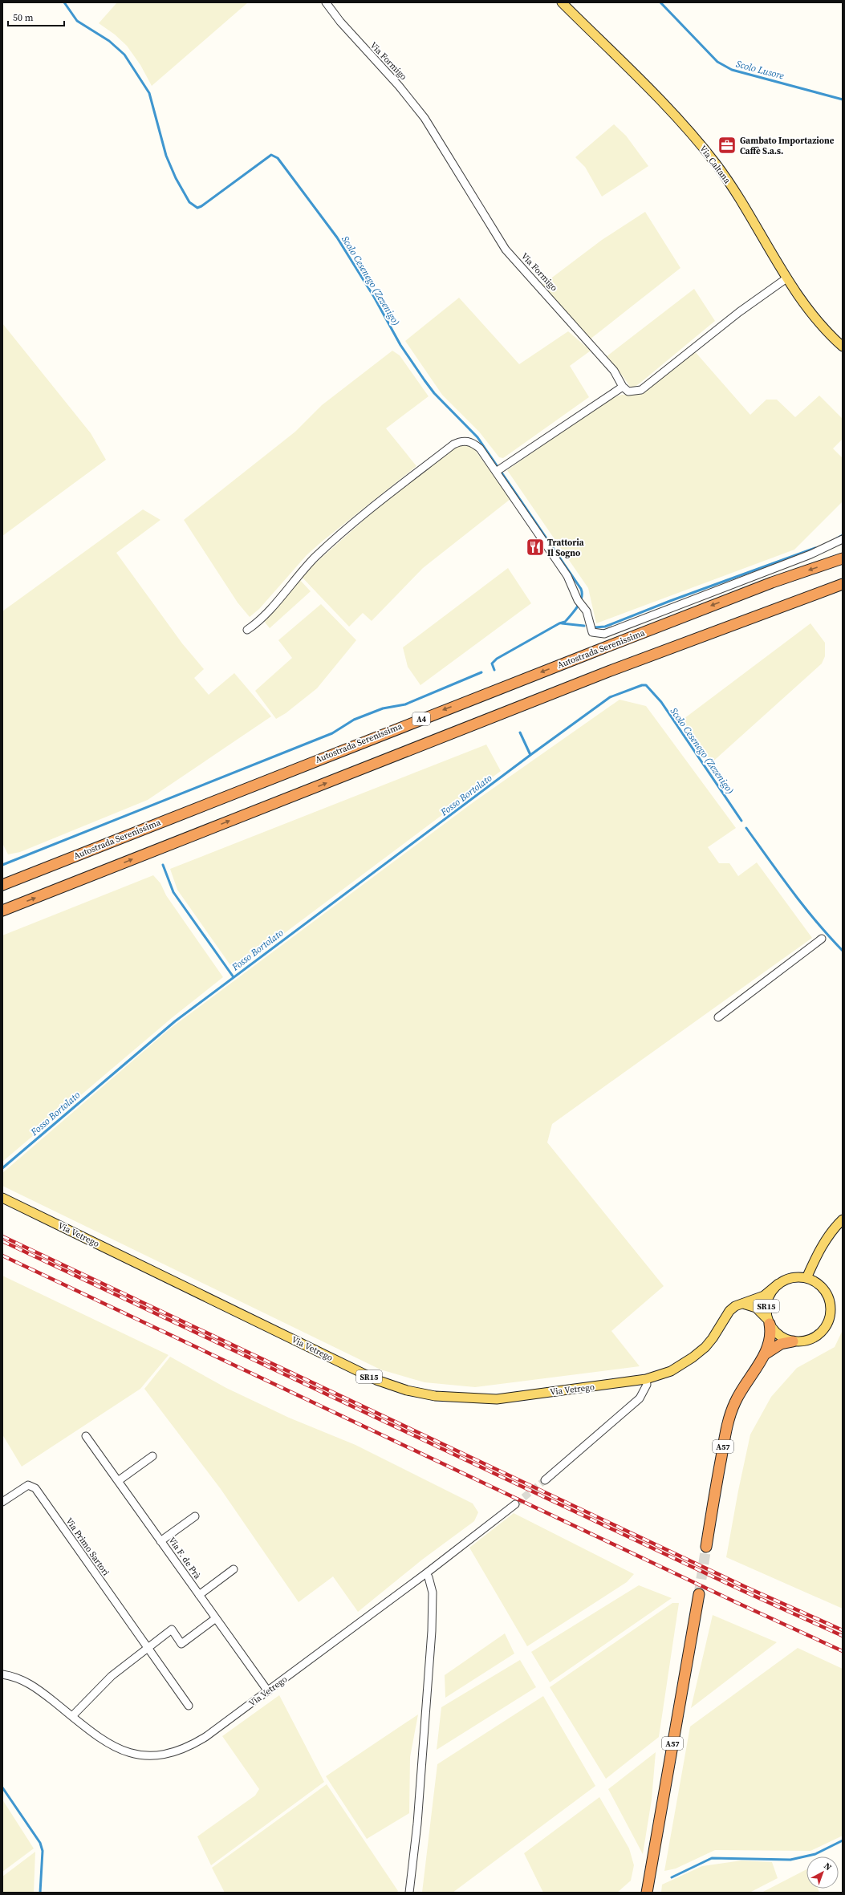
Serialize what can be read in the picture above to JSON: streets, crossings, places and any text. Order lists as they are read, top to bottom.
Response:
{
  "streets": {
    "highway": ["Autostrada Serenissima", "A4", "A57"],
    "main road": ["Via Caltana", "Via Vetrego", "SR15"],
    "street": ["Via Formigo", "Via Primo Sartori", "Via F. de Prà"]
  },
  "crossings": [
    ["Via Vetrego", "SR15"],
    ["Via Vetrego", "A57"],
    ["Via Vetrego", "Via F. de Prà"],
    ["SR15", "A57"]
  ],
  "water": ["Scolo Lusore", "Scolo Cesenego (Zezenigo)", "Fosso Bortolato"],
  "places": {
    "office": ["Gambato Importazione Caffè S.a.s."],
    "restaurant": ["Trattoria Il Sogno"]
  },
  "scale_bar": "50 m",
  "north": "top right"
}
